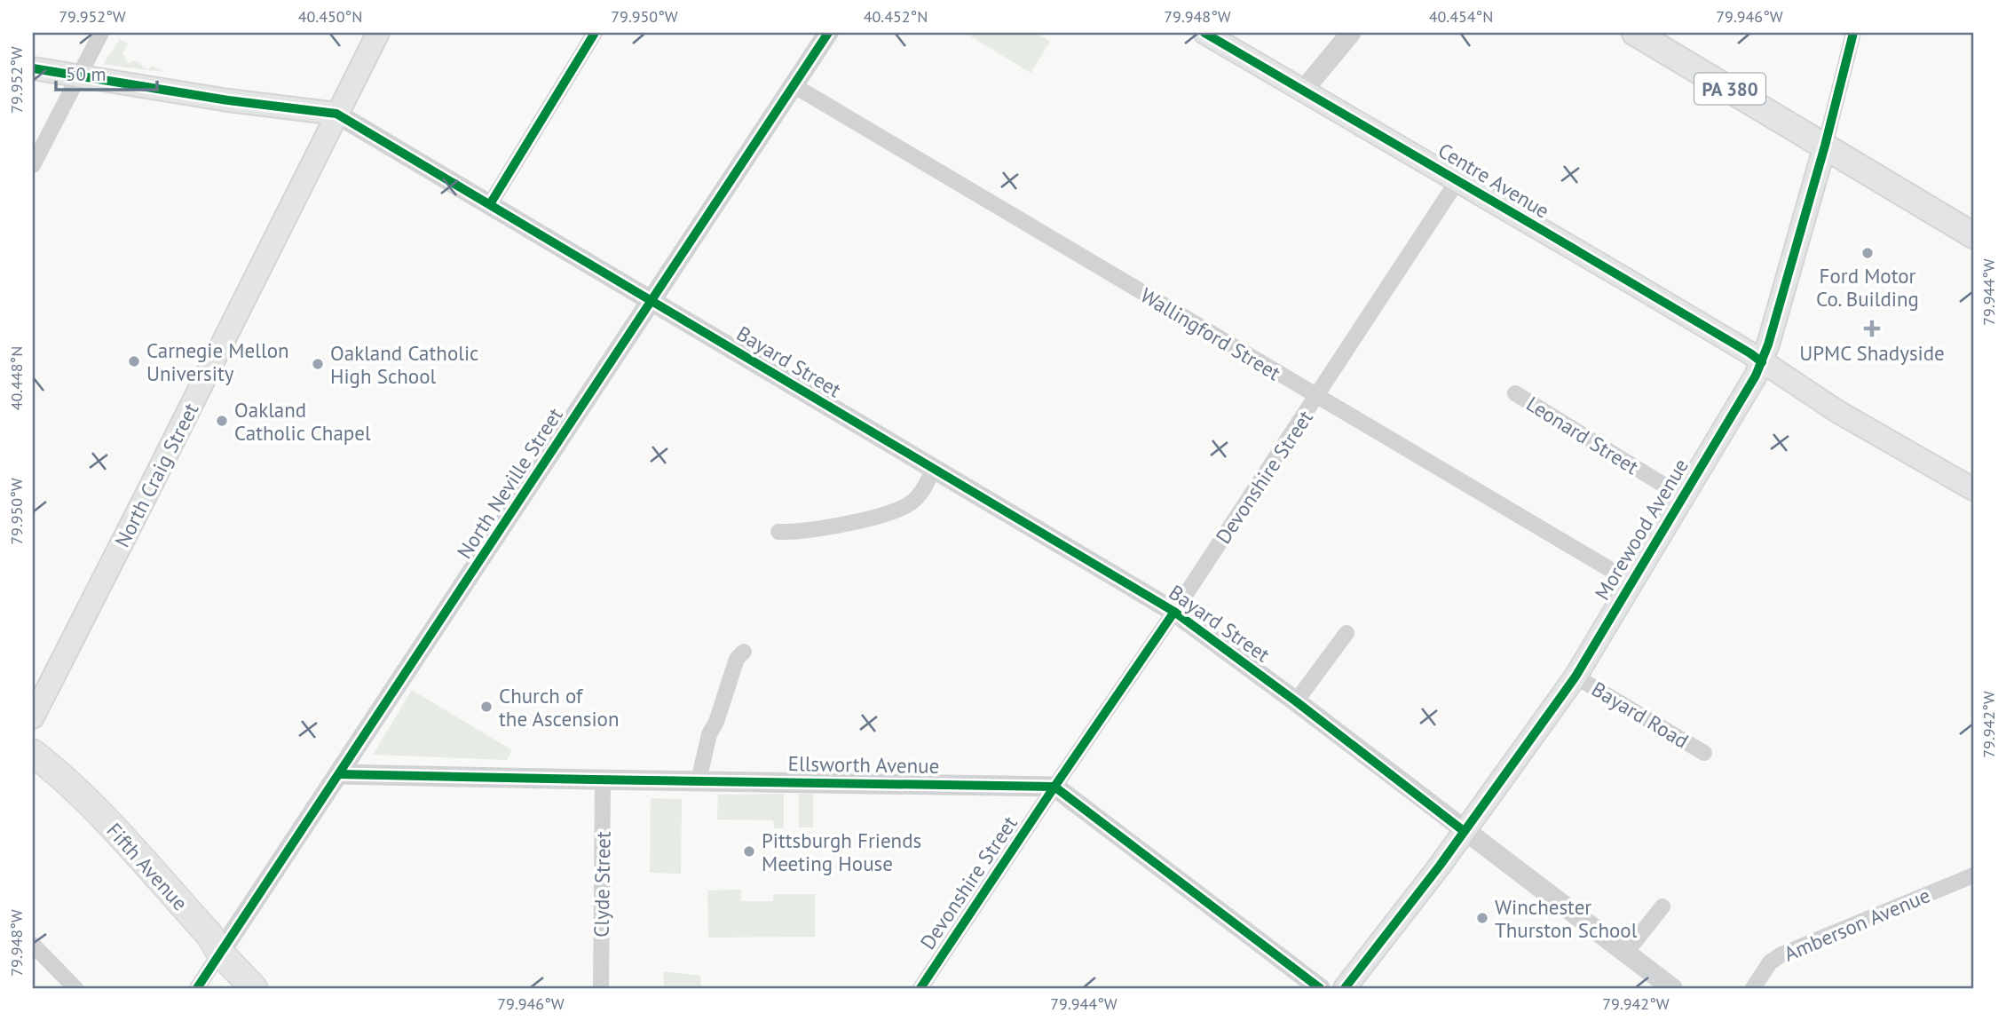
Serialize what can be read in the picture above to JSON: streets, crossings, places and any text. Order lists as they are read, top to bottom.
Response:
{
  "streets": {
    "highway": ["Fifth Avenue"],
    "main road": [
      "PA 380",
      "Centre Avenue",
      "Bayard Street",
      "North Craig Street",
      "Morewood Avenue"
    ],
    "street": [
      "Wallingford Street",
      "Leonard Street",
      "Devonshire Street",
      "North Neville Street",
      "Bayard Road",
      "Ellsworth Avenue",
      "Clyde Street",
      "Amberson Avenue"
    ]
  },
  "crossings": [
    ["PA 380", "Morewood Avenue"],
    ["Centre Avenue", "Devonshire Street"],
    ["Centre Avenue", "Morewood Avenue"],
    ["Wallingford Street", "Devonshire Street"],
    ["Wallingford Street", "North Neville Street"],
    ["Wallingford Street", "Morewood Avenue"],
    ["Bayard Street", "North Craig Street"],
    ["Bayard Street", "Devonshire Street"],
    ["Bayard Street", "North Neville Street"],
    ["Bayard Street", "Morewood Avenue"],
    ["Leonard Street", "Morewood Avenue"],
    ["Devonshire Street", "Ellsworth Avenue"],
    ["North Neville Street", "Ellsworth Avenue"],
    ["North Neville Street", "Fifth Avenue"],
    ["Morewood Avenue", "Bayard Road"],
    ["Ellsworth Avenue", "Clyde Street"]
  ],
  "places": {
    "other": [
      "Ford Motor Co. Building",
      "Carnegie Mellon University",
      "Oakland Catholic High School",
      "Oakland Catholic Chapel",
      "Church of the Ascension",
      "Pittsburgh Friends Meeting House",
      "Winchester Thurston School"
    ],
    "health": ["UPMC Shadyside"]
  },
  "scale_bar": "50 m",
  "coordinates": [
    "79.952°W",
    "40.450°N",
    "79.950°W",
    "40.452°N",
    "79.948°W",
    "40.454°N",
    "79.946°W",
    "79.944°W",
    "40.448°N",
    "79.942°W"
  ]
}
